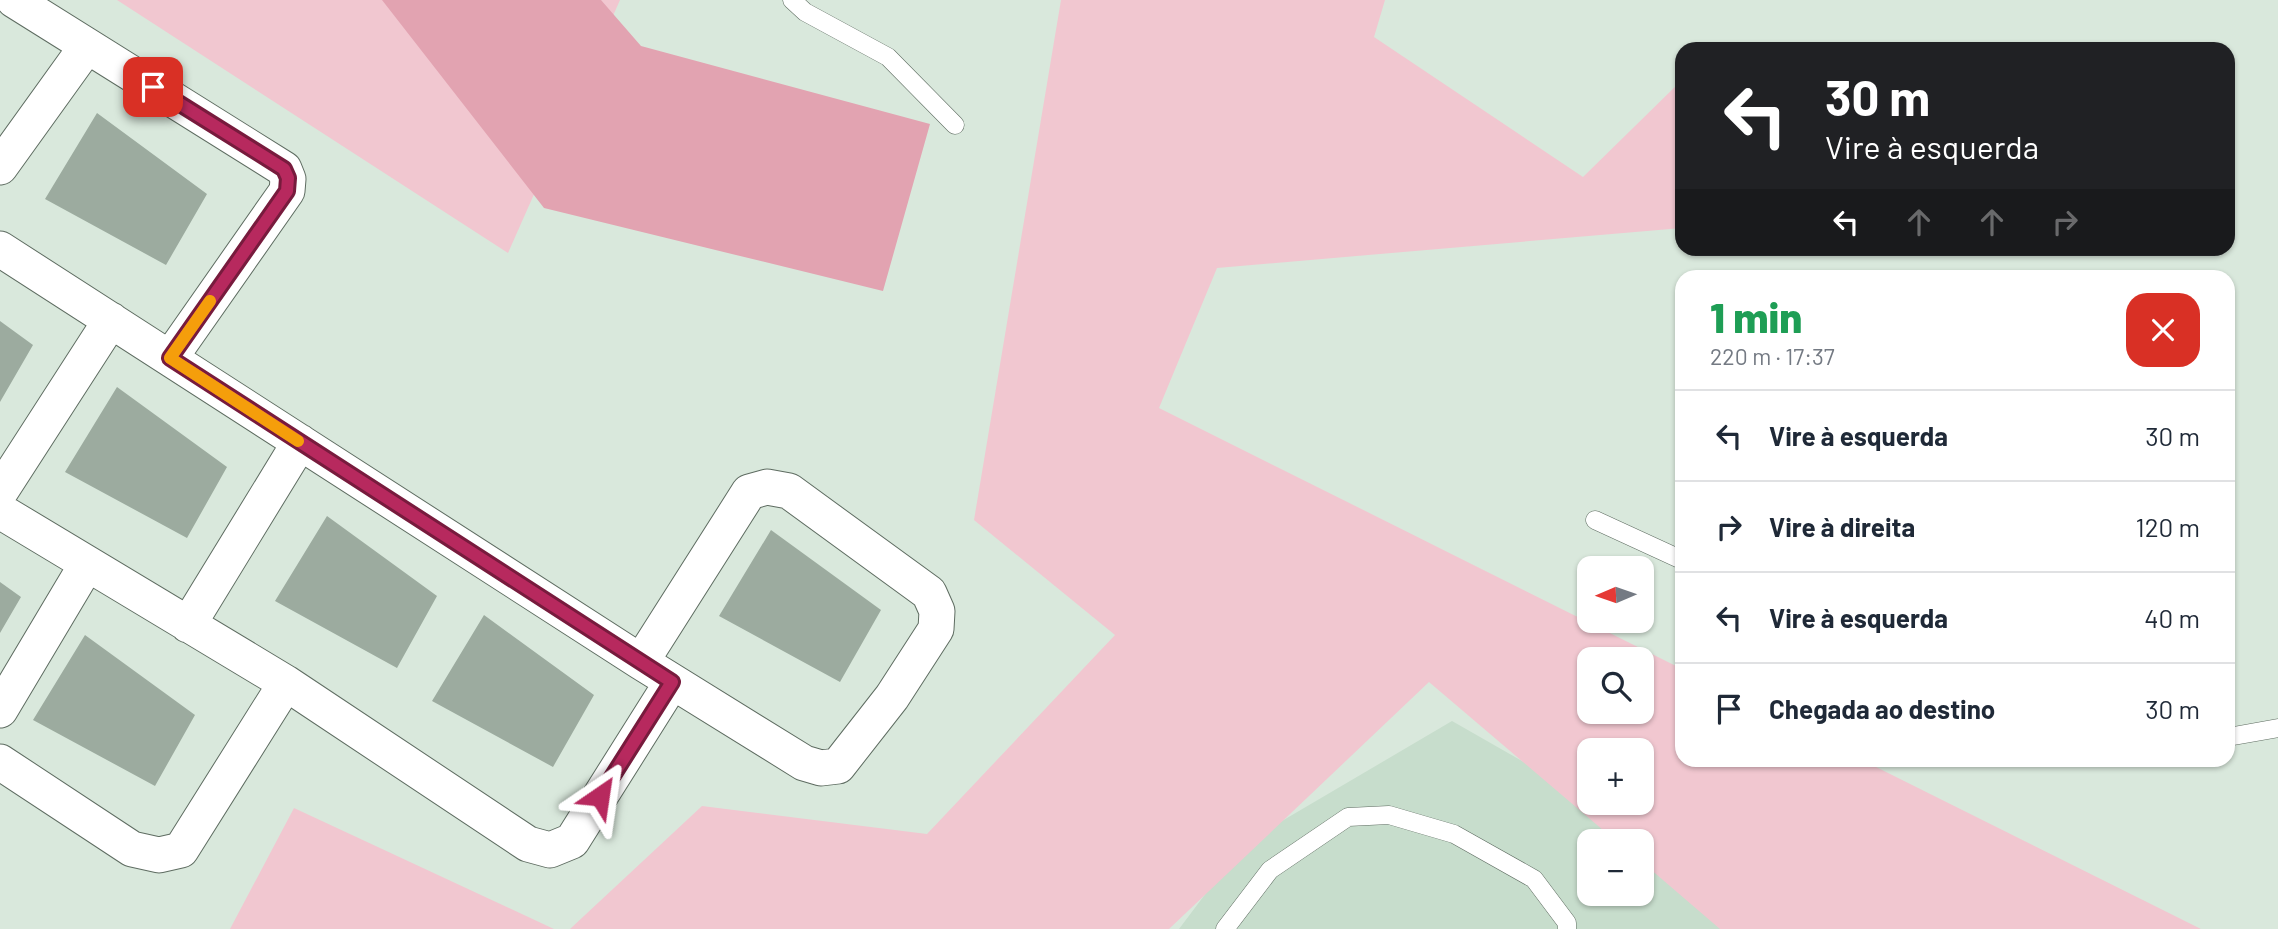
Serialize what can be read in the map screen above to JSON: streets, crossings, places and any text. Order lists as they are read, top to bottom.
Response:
{
  "north": "left",
  "page": {
    "turn": ["30 m", "Vire à esquerda"],
    "heading": ["1 min", "220 m · 17:37"],
    "list": [
      {
        "name": "Vire à esquerda",
        "value": "30 m"
      },
      {
        "name": "Vire à direita",
        "value": "120 m"
      },
      {
        "name": "Vire à esquerda",
        "value": "40 m"
      },
      {
        "name": "Chegada ao destino",
        "value": "30 m"
      }
    ],
    "map_buttons": ["+", "−"]
  }
}
